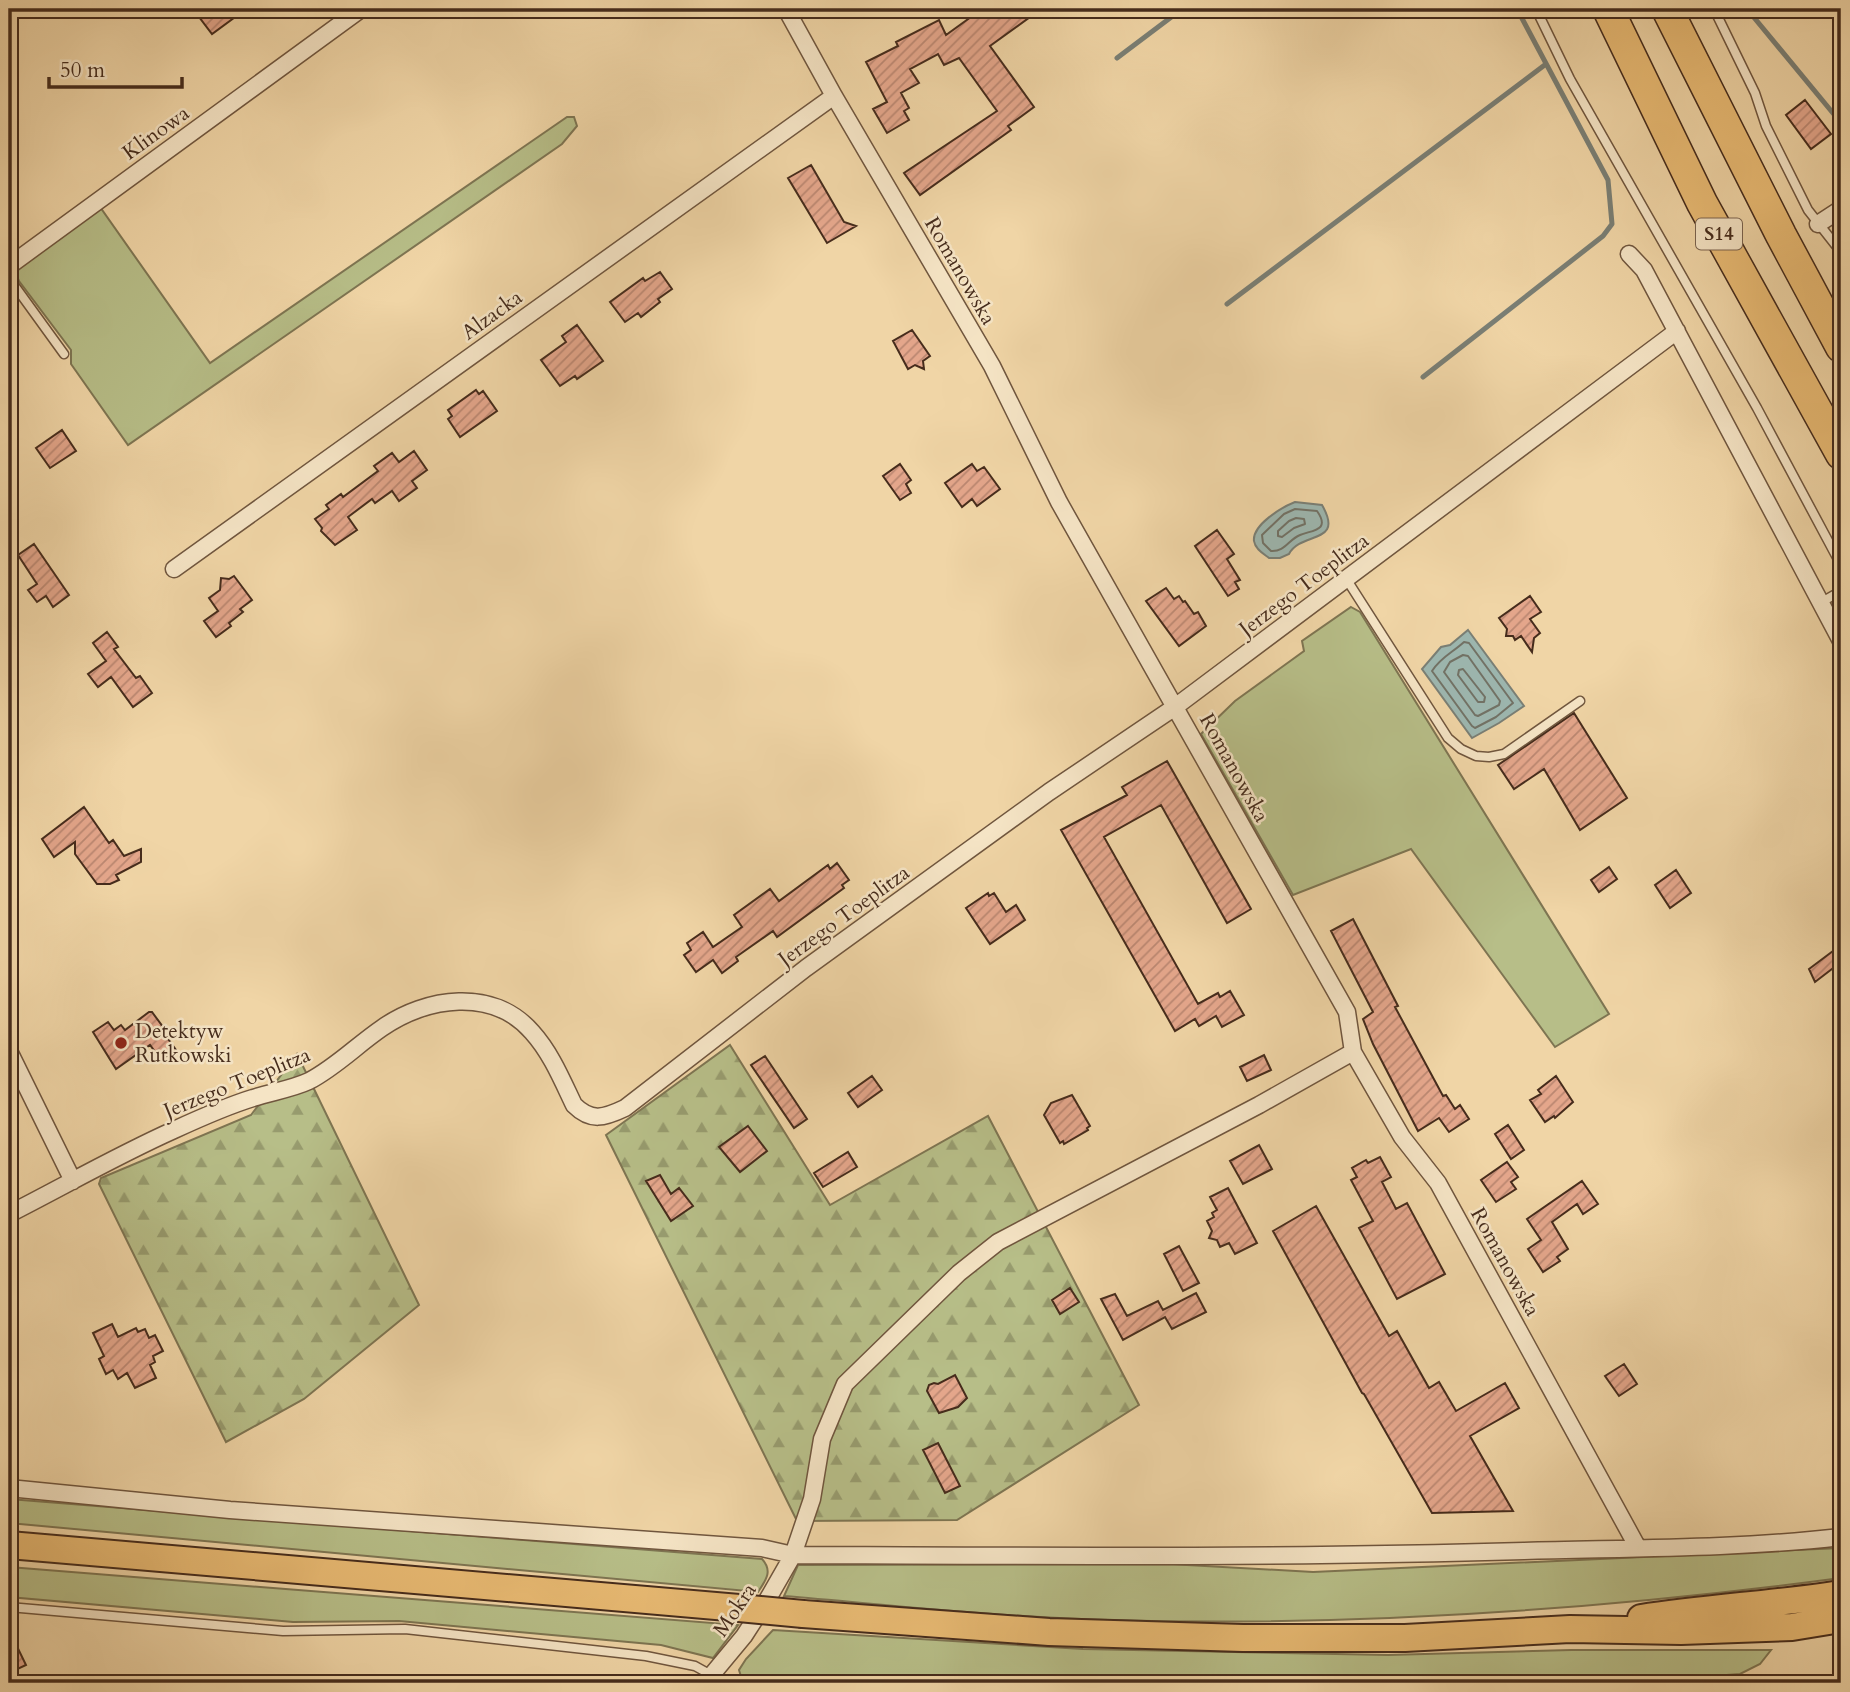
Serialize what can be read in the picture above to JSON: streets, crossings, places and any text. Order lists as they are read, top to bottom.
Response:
{
  "streets": {
    "highway": ["S14"],
    "street": [
      "Klinowa",
      "Romanowska",
      "Alzacka",
      "Jerzego Toeplitza",
      "Mokra"
    ]
  },
  "crossings": [
    ["Romanowska", "Alzacka"],
    ["Romanowska", "Jerzego Toeplitza"],
    ["Romanowska", "Mokra"]
  ],
  "places": ["Detektyw Rutkowski"],
  "scale_bar": "50 m"
}
